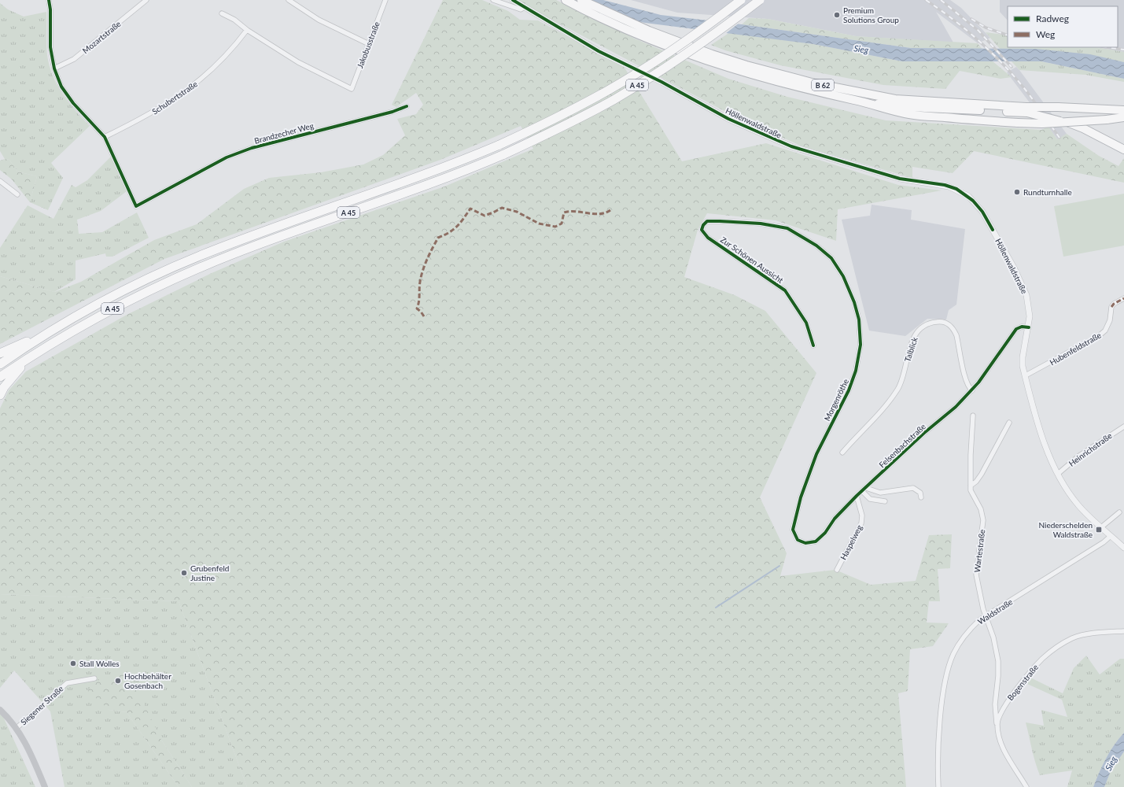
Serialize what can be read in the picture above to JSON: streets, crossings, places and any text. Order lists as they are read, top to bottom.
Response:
{
  "streets": {
    "highway": ["A 45", "B 62"],
    "main road": ["Siegener Straße"],
    "street": [
      "Mozartstraße",
      "Jakobusstraße",
      "Schubertstraße",
      "Höllenwaldstraße",
      "Brandzecher Weg",
      "Zur Schönen Aussicht",
      "Hubenfeldstraße",
      "Talblick",
      "Morgenröthe",
      "Felsenbachstraße",
      "Heinrichstraße",
      "Haspelweg",
      "Wartestraße",
      "Waldstraße",
      "Bogenstraße"
    ]
  },
  "crossings": [
    ["Jakobusstraße", "Schubertstraße"],
    ["Schubertstraße", "Brandzecher Weg"],
    ["Höllenwaldstraße", "Hubenfeldstraße"],
    ["Höllenwaldstraße", "Felsenbachstraße"],
    ["Höllenwaldstraße", "Heinrichstraße"],
    ["Höllenwaldstraße", "Waldstraße"],
    ["Zur Schönen Aussicht", "Morgenröthe"],
    ["Talblick", "Felsenbachstraße"],
    ["Morgenröthe", "Felsenbachstraße"],
    ["Felsenbachstraße", "Haspelweg"],
    ["Wartestraße", "Waldstraße"],
    ["Wartestraße", "Bogenstraße"]
  ],
  "water": ["Sieg"],
  "places": {
    "other": [
      "Premium Solutions Group",
      "Rundturnhalle",
      "Grubenfeld Justine",
      "Stall Wolles",
      "Hochbehälter Gosenbach"
    ],
    "transit": ["Niederschelden Waldstraße"]
  },
  "legend": ["Radweg", "Weg"]
}
